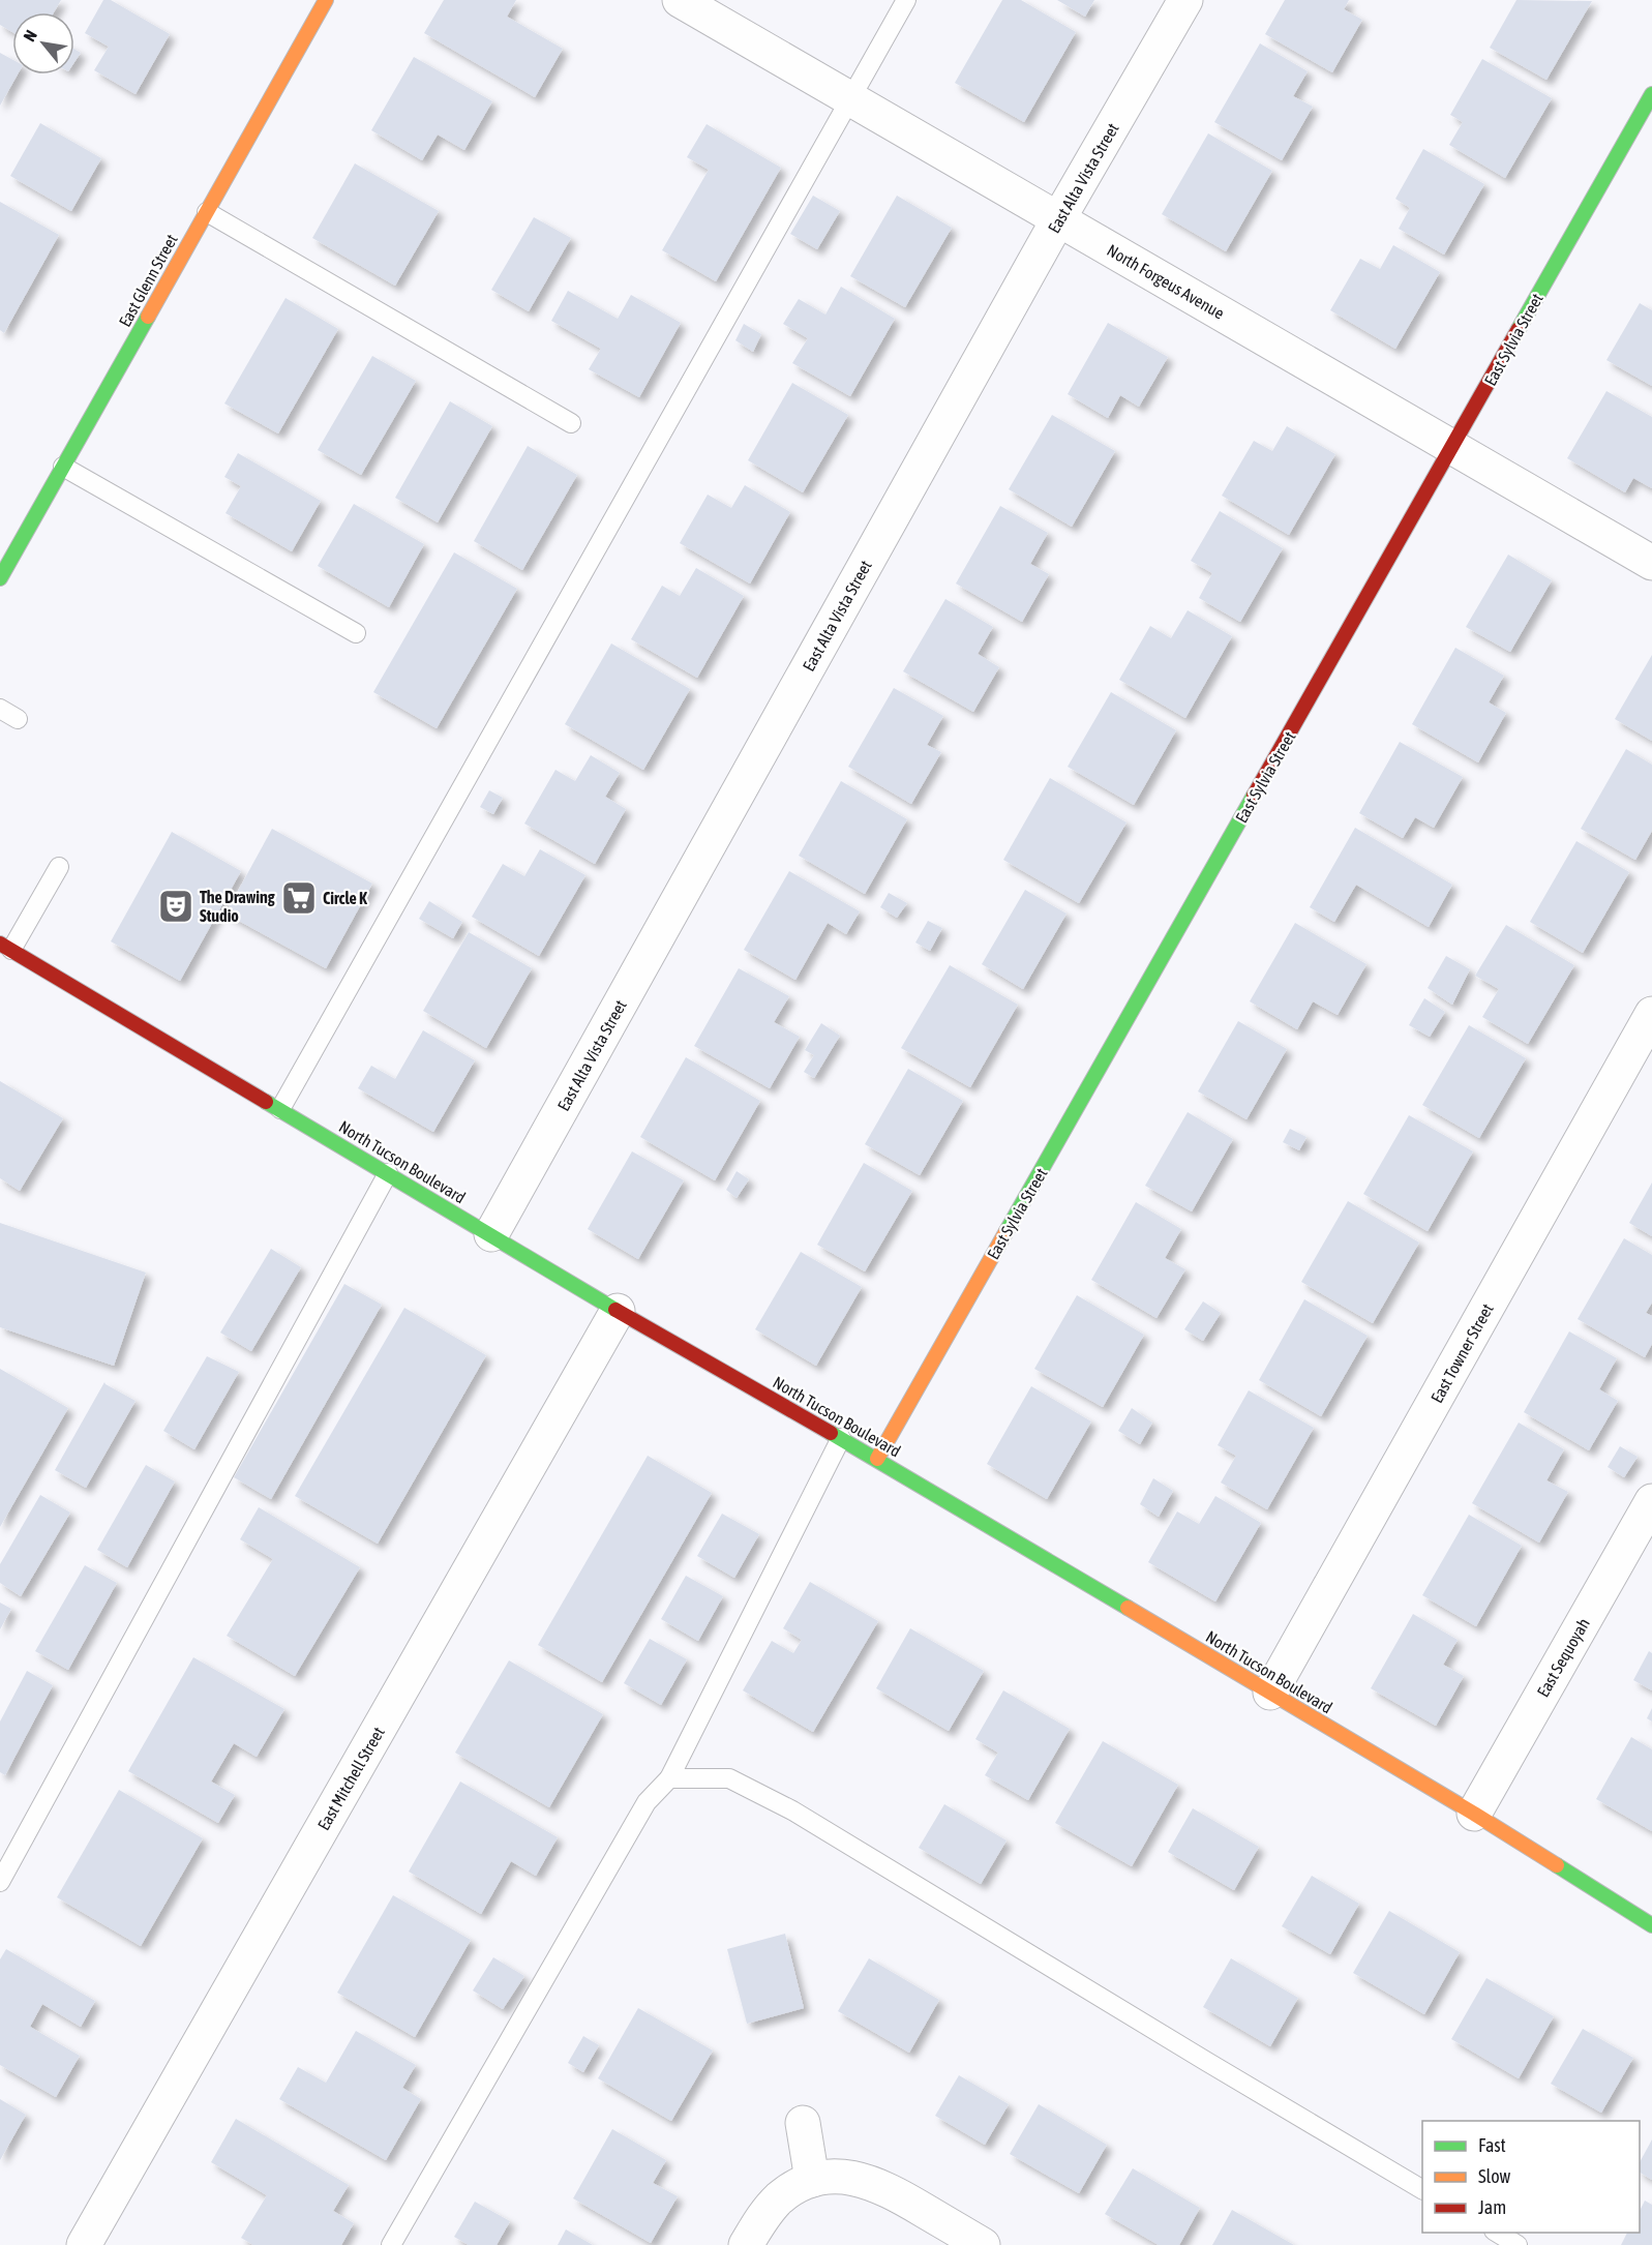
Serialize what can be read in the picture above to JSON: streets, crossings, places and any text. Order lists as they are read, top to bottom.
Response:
{
  "streets": {
    "street": [
      "East Alta Vista Street",
      "East Glenn Street",
      "North Forgeus Avenue",
      "East Sylvia Street",
      "North Tucson Boulevard",
      "East Towner Street",
      "East Sequoyah",
      "East Mitchell Street"
    ]
  },
  "crossings": [
    ["East Alta Vista Street", "North Forgeus Avenue"],
    ["East Alta Vista Street", "North Tucson Boulevard"],
    ["North Forgeus Avenue", "East Sylvia Street"],
    ["East Sylvia Street", "North Tucson Boulevard"],
    ["North Tucson Boulevard", "East Towner Street"],
    ["North Tucson Boulevard", "East Sequoyah"],
    ["North Tucson Boulevard", "East Mitchell Street"]
  ],
  "places": {
    "supermarket": ["Circle K"],
    "theatre": ["The Drawing Studio"]
  },
  "legend": ["Fast", "Slow", "Jam"],
  "north": "top left"
}
